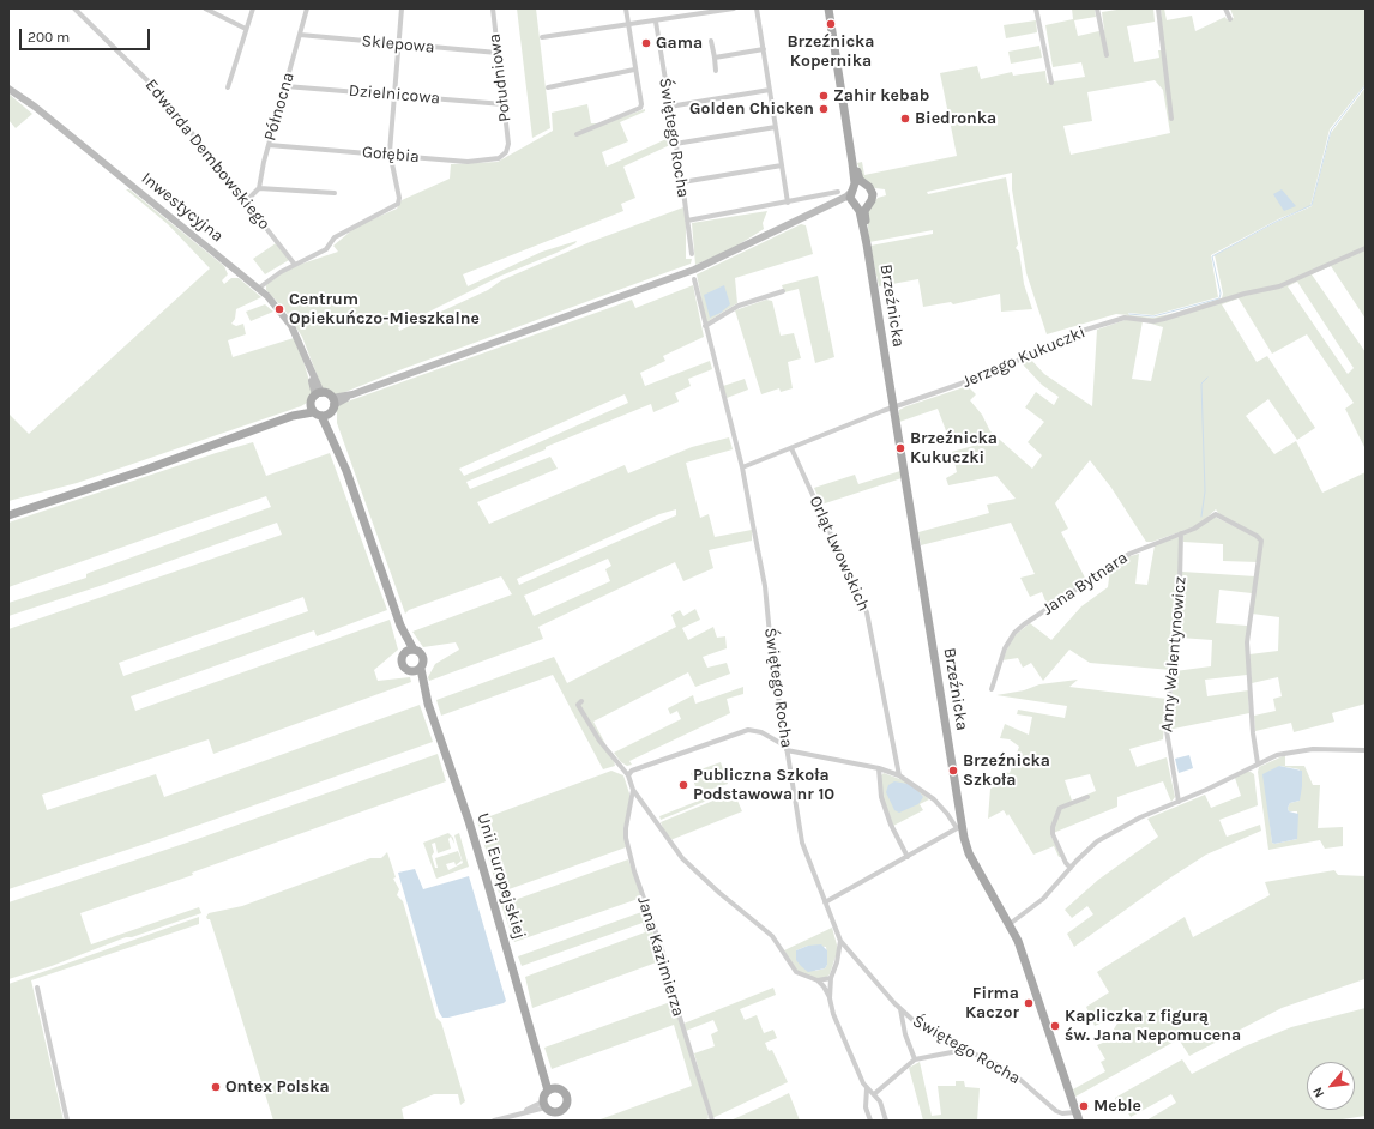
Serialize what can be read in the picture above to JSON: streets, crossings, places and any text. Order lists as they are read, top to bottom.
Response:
{
  "streets": {
    "main road": ["Inwestycyjna", "Brzeźnicka", "Unii Europejskiej"],
    "street": [
      "Sklepowa",
      "Południowa",
      "Dzielnicowa",
      "Północna",
      "Świętego Rocha",
      "Edwarda Dembowskiego",
      "Gołębia",
      "Jerzego Kukuczki",
      "Orląt Lwowskich",
      "Jana Bytnara",
      "Anny Walentynowicz",
      "Jana Kazimierza"
    ]
  },
  "crossings": [
    ["Sklepowa", "Południowa"],
    ["Sklepowa", "Północna"],
    ["Południowa", "Dzielnicowa"],
    ["Południowa", "Gołębia"],
    ["Dzielnicowa", "Północna"],
    ["Północna", "Gołębia"],
    ["Świętego Rocha", "Brzeźnicka"],
    ["Świętego Rocha", "Jerzego Kukuczki"],
    ["Brzeźnicka", "Jerzego Kukuczki"],
    ["Jerzego Kukuczki", "Orląt Lwowskich"],
    ["Jana Bytnara", "Anny Walentynowicz"]
  ],
  "places": [
    "Brzeźnicka Kopernika",
    "Gama",
    "Zahir kebab",
    "Golden Chicken",
    "Biedronka",
    "Centrum Opiekuńczo-Mieszkalne",
    "Brzeźnicka Kukuczki",
    "Brzeźnicka Szkoła",
    "Publiczna Szkoła Podstawowa nr 10",
    "Firma Kaczor",
    "Kapliczka z figurą św. Jana Nepomucena",
    "Ontex Polska",
    "Meble"
  ],
  "scale_bar": "200 m",
  "north": "bottom left"
}
